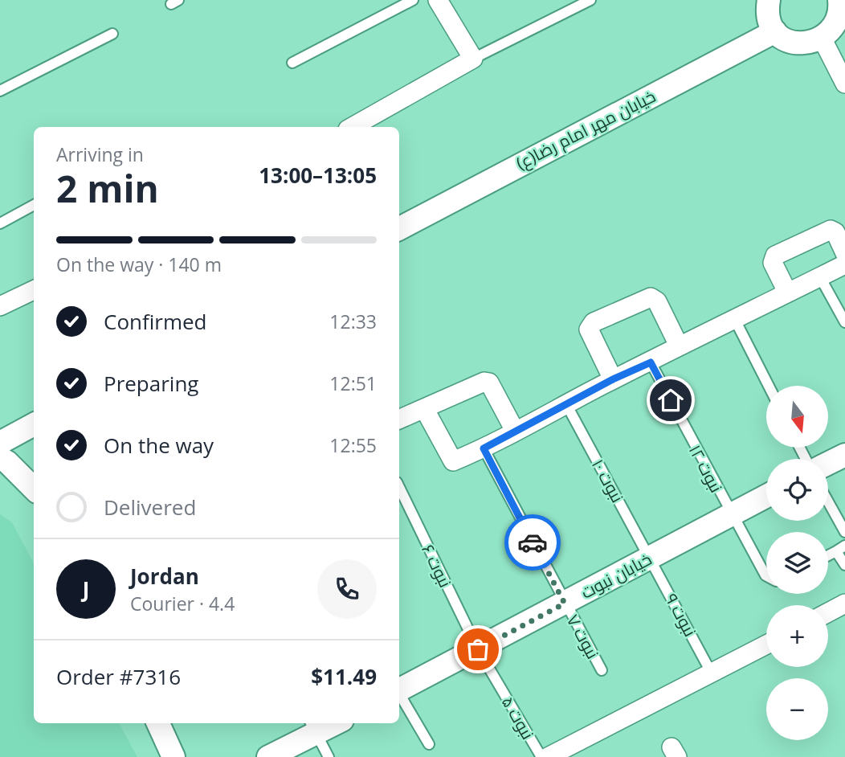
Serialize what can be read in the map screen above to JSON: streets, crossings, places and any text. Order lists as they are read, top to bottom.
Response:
{
  "streets": {
    "street": ["خیابان مهر امام رضا(ع)", "خیابان نبوت"],
    "lane": [
      "نبوت ۱۲",
      "نبوت ۱۰",
      "نبوت ۶",
      "نبوت ۹",
      "نبوت ۷",
      "نبوت ۵"
    ]
  },
  "crossings": [
    ["نبوت ۱۲", "خیابان نبوت"],
    ["نبوت ۱۰", "خیابان نبوت"],
    ["نبوت ۱۰", "نبوت ۹"],
    ["نبوت ۶", "خیابان نبوت"],
    ["نبوت ۶", "نبوت ۵"],
    ["خیابان نبوت", "نبوت ۹"],
    ["خیابان نبوت", "نبوت ۷"],
    ["خیابان نبوت", "نبوت ۵"]
  ],
  "north": "bottom",
  "page": {
    "heading": ["2 min", "Arriving in", "13:00–13:05"],
    "panel": [
      "Jordan",
      "Courier · 4.4",
      "Order #7316",
      "$11.49"
    ],
    "bar": "On the way · 140 m",
    "list": [
      ["Confirmed", "12:33"],
      ["Preparing", "12:51"],
      ["On the way", "12:55"],
      "Delivered"
    ],
    "map_buttons": ["+", "−"],
    "round": "J"
  }
}
